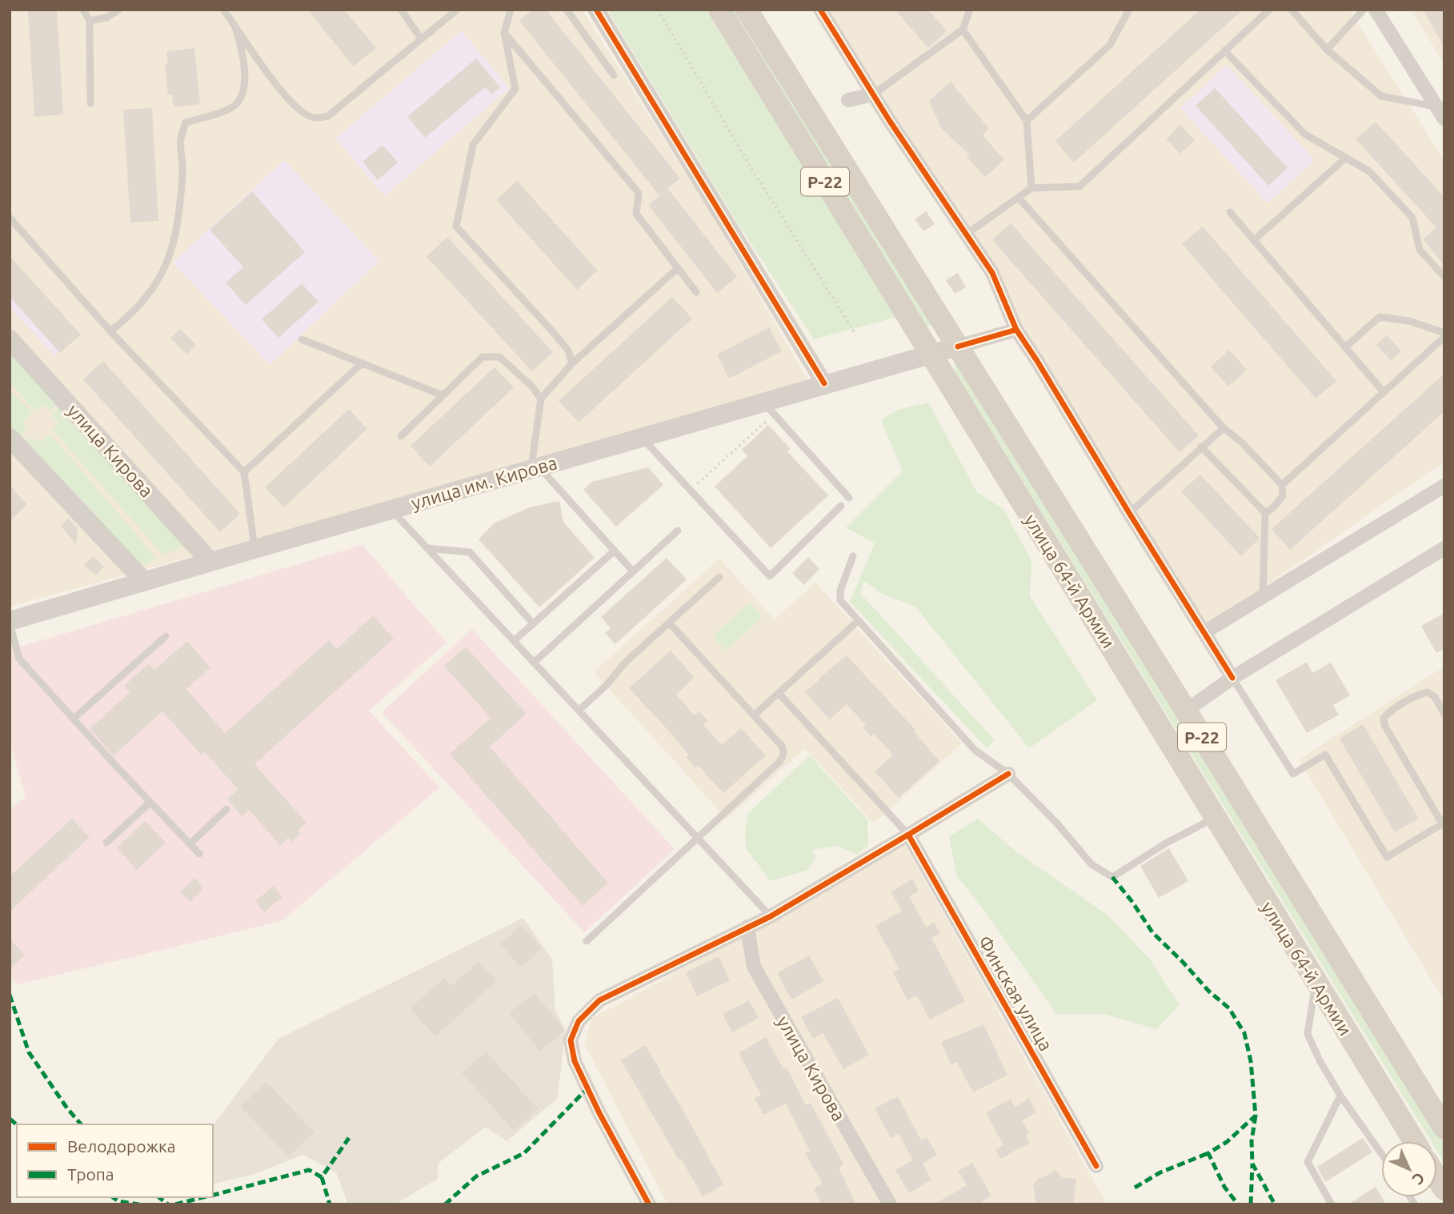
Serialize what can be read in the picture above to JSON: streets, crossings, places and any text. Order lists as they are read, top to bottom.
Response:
{
  "streets": {
    "highway": ["Р-22", "улица 64-й Армии"],
    "main road": ["улица Кирова", "улица им. Кирова"],
    "street": ["Финская улица"]
  },
  "crossings": [
    ["улица Кирова", "улица им. Кирова"],
    ["улица им. Кирова", "улица 64-й Армии"]
  ],
  "legend": ["Велодорожка", "Тропа"],
  "north": "bottom right"
}
